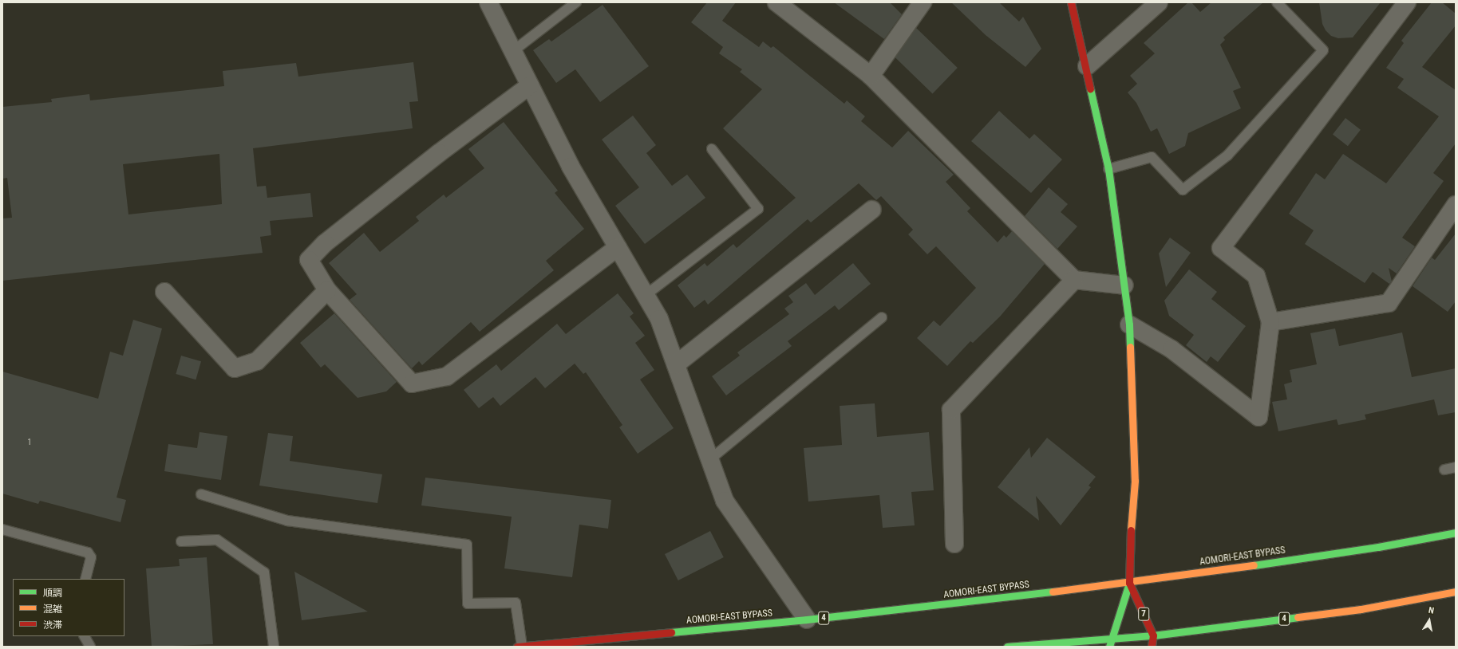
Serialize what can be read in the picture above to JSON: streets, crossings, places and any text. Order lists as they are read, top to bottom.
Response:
{
  "streets": {
    "main road": ["AOMORI-EAST BYPASS", "7", "4"]
  },
  "crossings": [
    ["AOMORI-EAST BYPASS", "7"],
    ["7", "4"]
  ],
  "house_numbers": ["1"],
  "legend": ["順調", "混雑", "渋滞"],
  "north": "top"
}
